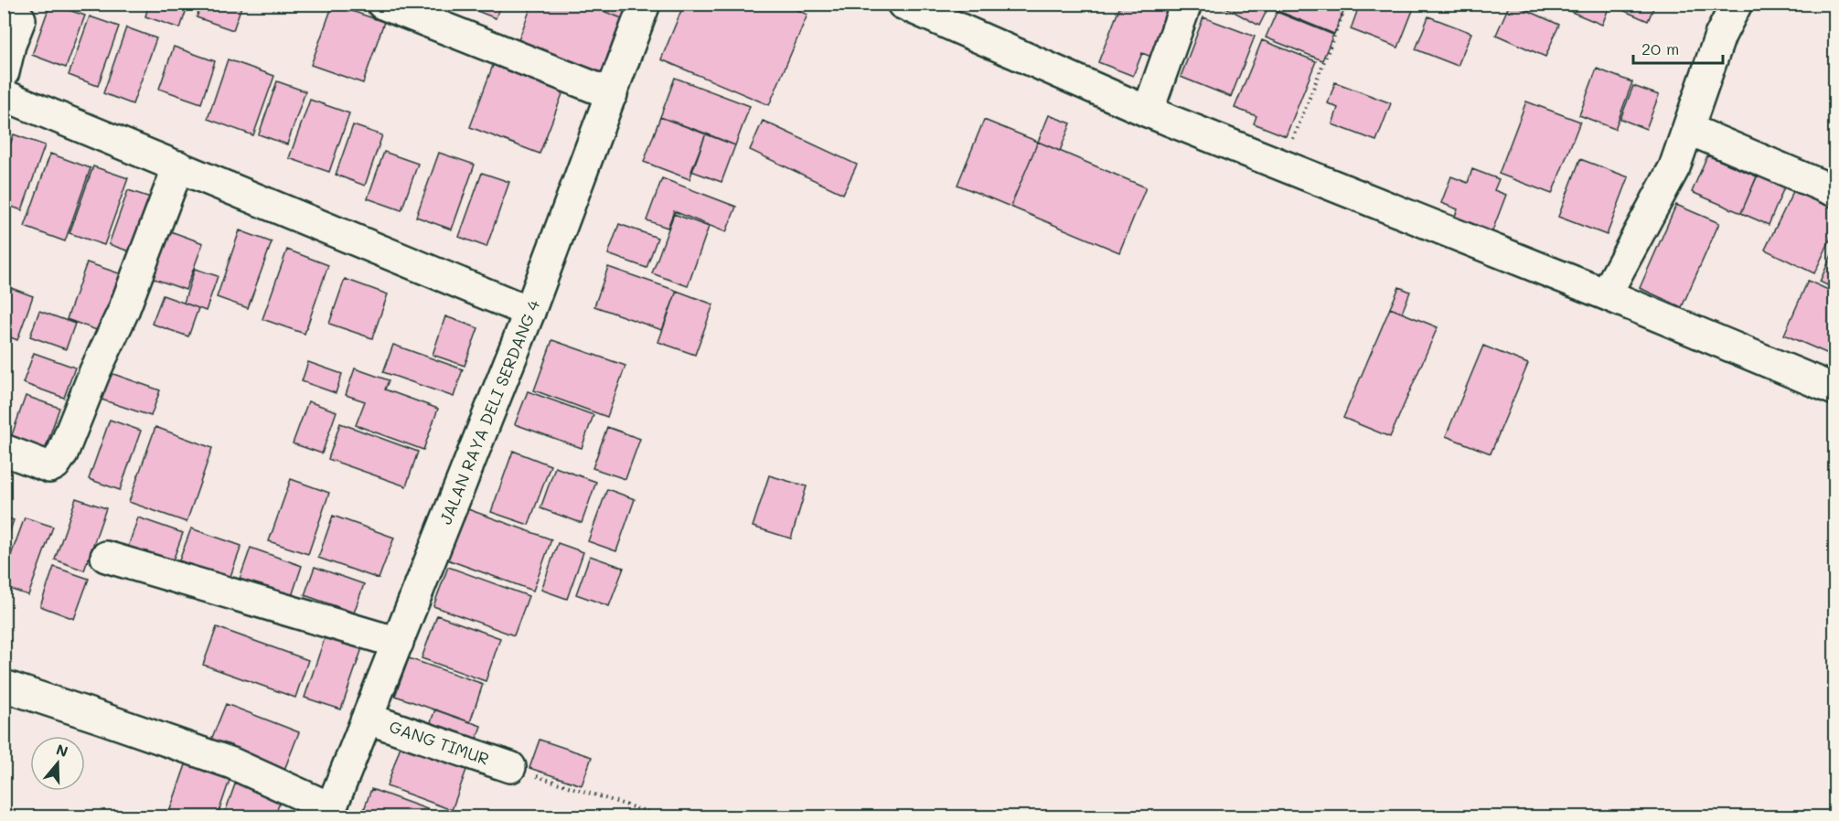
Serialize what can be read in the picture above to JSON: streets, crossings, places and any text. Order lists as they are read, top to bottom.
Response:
{
  "streets": {
    "street": ["JALAN RAYA DELI SERDANG 4", "GANG TIMUR"]
  },
  "crossings": [
    ["JALAN RAYA DELI SERDANG 4", "GANG TIMUR"]
  ],
  "scale_bar": "20 m",
  "north": "top"
}
